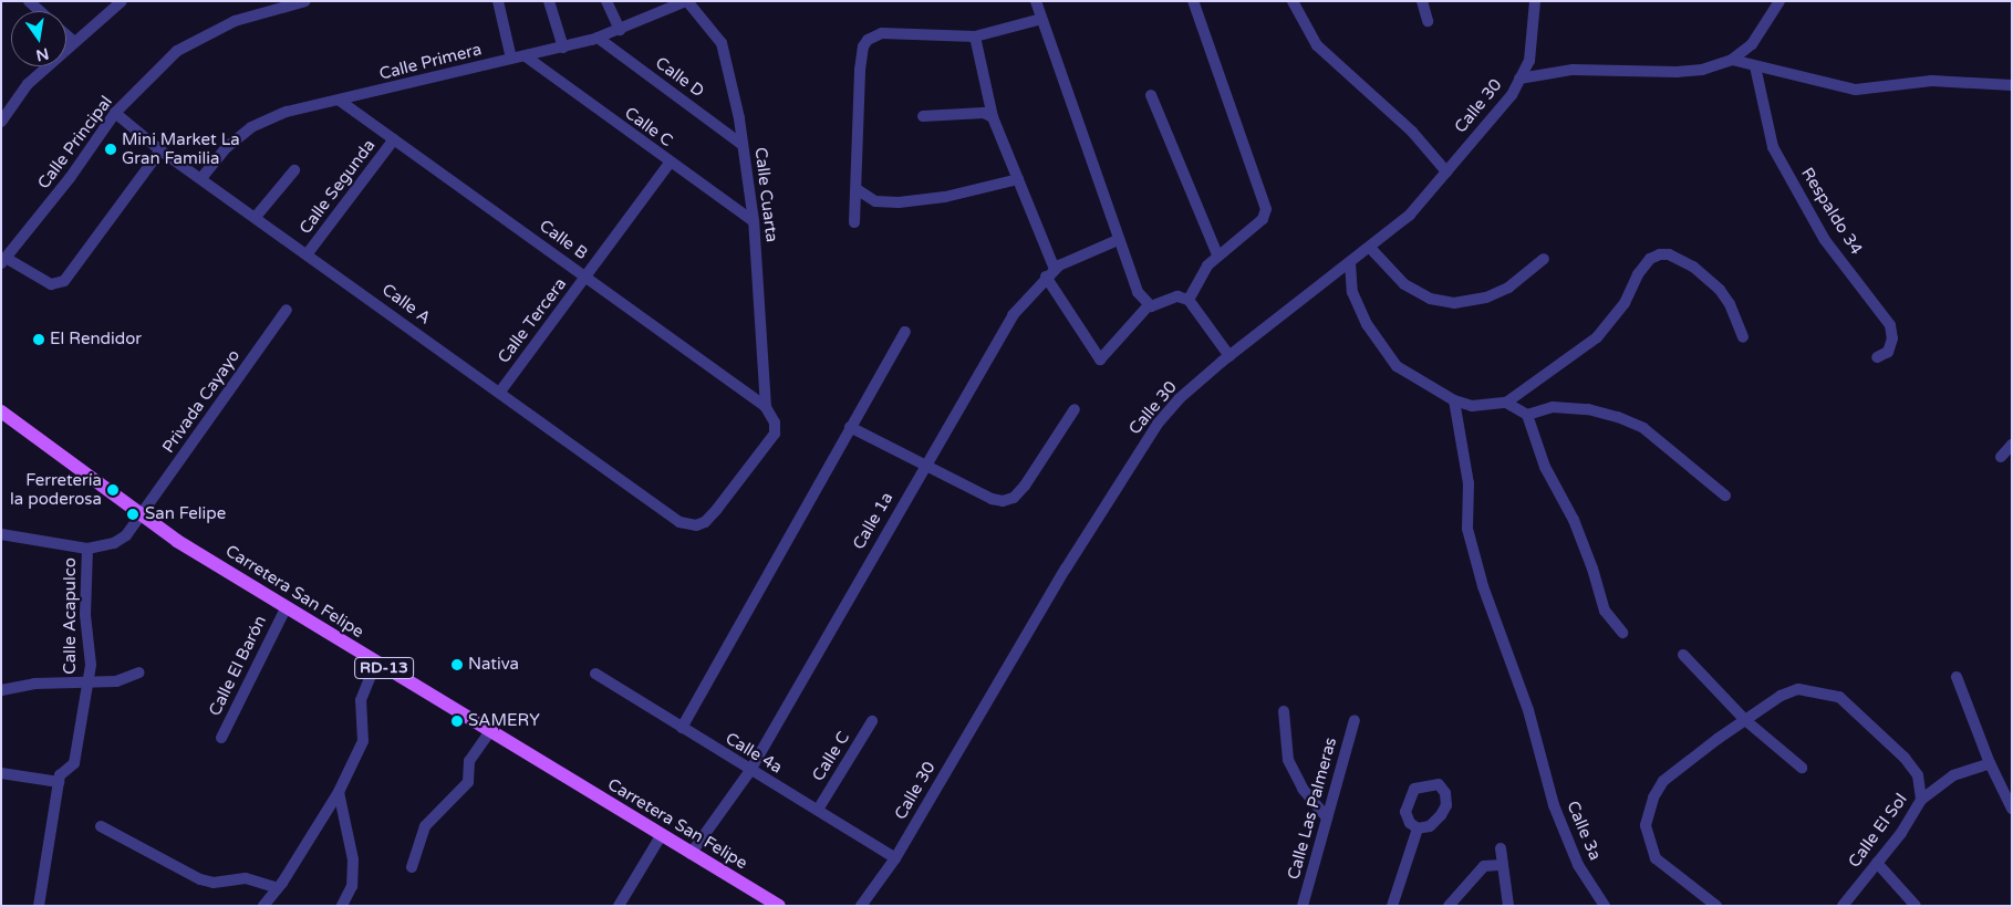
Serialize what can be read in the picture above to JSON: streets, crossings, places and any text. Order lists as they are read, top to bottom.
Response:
{
  "streets": {
    "main road": ["Carretera San Felipe", "RD-13"],
    "street": [
      "Calle Primera",
      "Calle D",
      "Calle 30",
      "Calle C",
      "Calle Principal",
      "Calle Segunda",
      "Calle Cuarta",
      "Respaldo 34",
      "Calle B",
      "Calle A",
      "Calle Tercera",
      "Privada Cayayo",
      "Calle 1a",
      "Calle Acapulco",
      "Calle El Barón",
      "Calle 4a",
      "Calle Las Palmeras",
      "Calle 3a",
      "Calle El Sol"
    ]
  },
  "crossings": [
    ["Calle Primera", "Calle D"],
    ["Calle Primera", "Calle C"],
    ["Calle Primera", "Calle Cuarta"],
    ["Calle Primera", "Calle B"],
    ["Calle Primera", "Calle A"],
    ["Calle D", "Calle Cuarta"],
    ["Calle 30", "Calle 4a"],
    ["Calle C", "Calle Cuarta"],
    ["Calle C", "Calle Tercera"],
    ["Calle C", "Calle 4a"],
    ["Calle Principal", "Calle A"],
    ["Calle Segunda", "Calle B"],
    ["Calle Segunda", "Calle A"],
    ["Calle Cuarta", "Calle B"],
    ["Calle Cuarta", "Calle A"],
    ["Calle B", "Calle Tercera"],
    ["Calle A", "Calle Tercera"],
    ["Privada Cayayo", "Carretera San Felipe"],
    ["Privada Cayayo", "Calle Acapulco"],
    ["Calle 1a", "Carretera San Felipe"],
    ["Calle 1a", "Calle 4a"],
    ["Carretera San Felipe", "Calle El Barón"]
  ],
  "places": [
    "Mini Market La Gran Familia",
    "El Rendidor",
    "Ferretería la poderosa",
    "San Felipe",
    "Nativa",
    "SAMERY"
  ],
  "north": "bottom"
}
